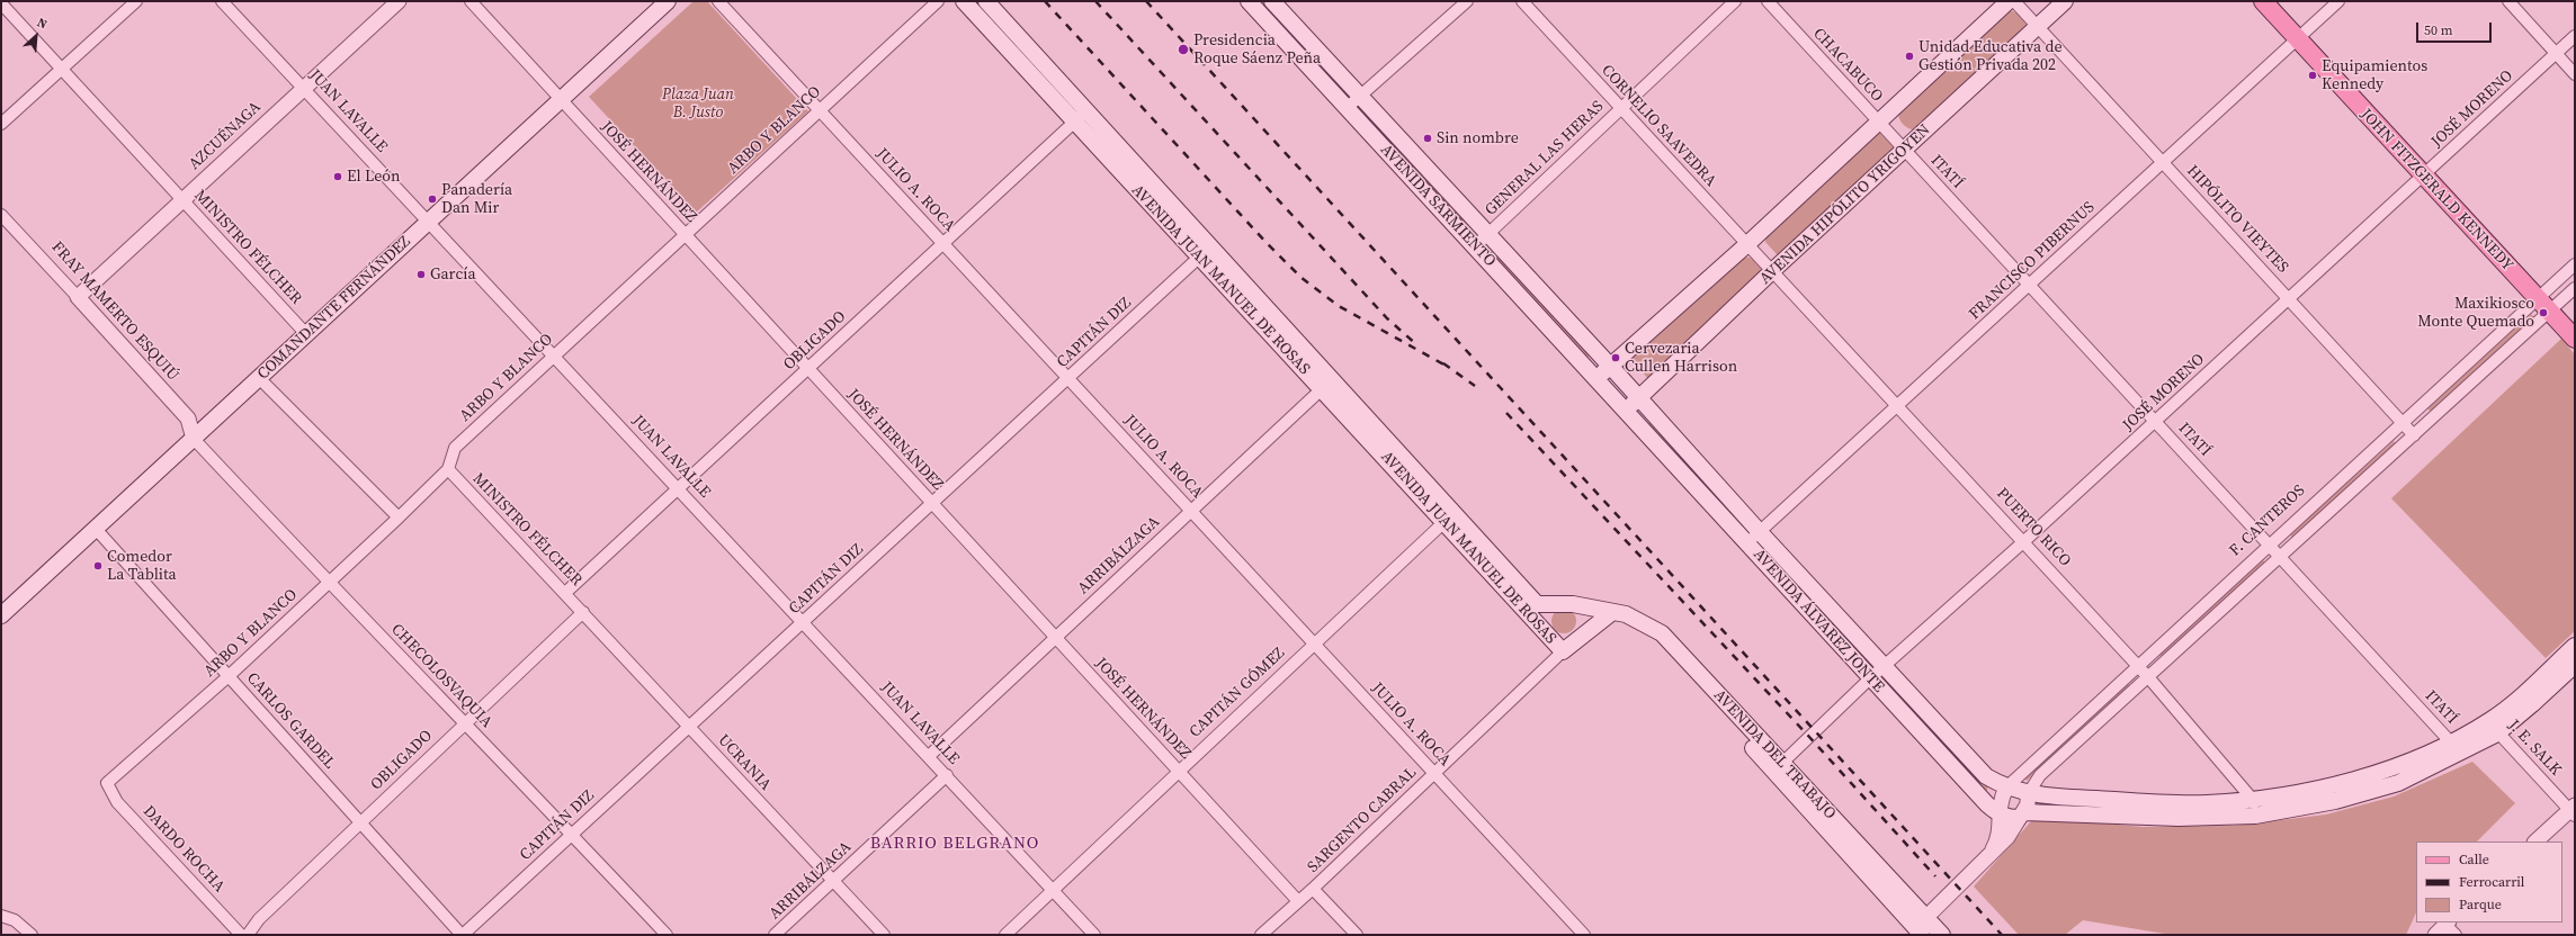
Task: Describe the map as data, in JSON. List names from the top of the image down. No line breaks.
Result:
{"streets":{"main road":["JOHN FITZGERALD KENNEDY","AVENIDA HIPÓLITO YRIGOYEN","AVENIDA SARMIENTO","AVENIDA JUAN MANUEL DE ROSAS","COMANDANTE FERNÁNDEZ","AVENIDA ÁLVAREZ JONTE","AVENIDA DEL TRABAJO"],"street":["CHACABUCO","JOSÉ MORENO","JUAN LAVALLE","CORNELIO SAAVEDRA","ARBO Y BLANCO","AZCUÉNAGA","GENERAL LAS HERAS","JOSÉ HERNÁNDEZ","ITATÍ","JULIO A. ROCA","HIPÓLITO VIEYTES","MINISTRO FÉLCHER","FRANCISCO PIBERNUS","FRAY MAMERTO ESQUIÚ","CAPITÁN DIZ","OBLIGADO","F. CANTEROS","PUERTO RICO","ARRIBÁLZAGA","CHECOLOSVAQUIA","CAPITÁN GÓMEZ","CARLOS GARDEL","J. E. SALK","UCRANIA","SARGENTO CABRAL","DARDO ROCHA"]},"crossings":[["CHACABUCO","ITATÍ"],["CHACABUCO","AVENIDA HIPÓLITO YRIGOYEN"],["JOSÉ MORENO","ITATÍ"],["JOSÉ MORENO","JOHN FITZGERALD KENNEDY"],["JOSÉ MORENO","HIPÓLITO VIEYTES"],["JOSÉ MORENO","PUERTO RICO"],["JOSÉ MORENO","AVENIDA ÁLVAREZ JONTE"],["JOSÉ MORENO","AVENIDA DEL TRABAJO"],["JUAN LAVALLE","ARBO Y BLANCO"],["JUAN LAVALLE","AZCUÉNAGA"],["JUAN LAVALLE","COMANDANTE FERNÁNDEZ"],["JUAN LAVALLE","CAPITÁN DIZ"],["JUAN LAVALLE","OBLIGADO"],["JUAN LAVALLE","ARRIBÁLZAGA"],["JUAN LAVALLE","CAPITÁN GÓMEZ"],["CORNELIO SAAVEDRA","GENERAL LAS HERAS"],["CORNELIO SAAVEDRA","AVENIDA HIPÓLITO YRIGOYEN"],["CORNELIO SAAVEDRA","PUERTO RICO"],["ARBO Y BLANCO","JOSÉ HERNÁNDEZ"],["ARBO Y BLANCO","JULIO A. ROCA"],["ARBO Y BLANCO","MINISTRO FÉLCHER"],["ARBO Y BLANCO","CHECOLOSVAQUIA"],["ARBO Y BLANCO","CARLOS GARDEL"],["ARBO Y BLANCO","DARDO ROCHA"],["AZCUÉNAGA","MINISTRO FÉLCHER"],["AZCUÉNAGA","FRAY MAMERTO ESQUIÚ"],["GENERAL LAS HERAS","AVENIDA SARMIENTO"],["JOSÉ HERNÁNDEZ","COMANDANTE FERNÁNDEZ"],["JOSÉ HERNÁNDEZ","CAPITÁN DIZ"],["JOSÉ HERNÁNDEZ","OBLIGADO"],["JOSÉ HERNÁNDEZ","ARRIBÁLZAGA"],["JOSÉ HERNÁNDEZ","CAPITÁN GÓMEZ"],["JOSÉ HERNÁNDEZ","SARGENTO CABRAL"],["ITATÍ","AVENIDA HIPÓLITO YRIGOYEN"],["ITATÍ","FRANCISCO PIBERNUS"],["ITATÍ","F. CANTEROS"],["JULIO A. ROCA","CAPITÁN DIZ"],["JULIO A. ROCA","OBLIGADO"],["JULIO A. ROCA","ARRIBÁLZAGA"],["JULIO A. ROCA","CAPITÁN GÓMEZ"],["JULIO A. ROCA","SARGENTO CABRAL"],["JOHN FITZGERALD KENNEDY","FRANCISCO PIBERNUS"],["JOHN FITZGERALD KENNEDY","F. CANTEROS"],["AVENIDA HIPÓLITO YRIGOYEN","AVENIDA SARMIENTO"],["AVENIDA HIPÓLITO YRIGOYEN","HIPÓLITO VIEYTES"],["AVENIDA HIPÓLITO YRIGOYEN","PUERTO RICO"],["AVENIDA HIPÓLITO YRIGOYEN","AVENIDA ÁLVAREZ JONTE"],["AVENIDA SARMIENTO","AVENIDA ÁLVAREZ JONTE"],["HIPÓLITO VIEYTES","FRANCISCO PIBERNUS"],["HIPÓLITO VIEYTES","F. CANTEROS"],["MINISTRO FÉLCHER","COMANDANTE FERNÁNDEZ"],["MINISTRO FÉLCHER","OBLIGADO"],["MINISTRO FÉLCHER","UCRANIA"],["FRANCISCO PIBERNUS","PUERTO RICO"],["FRANCISCO PIBERNUS","AVENIDA ÁLVAREZ JONTE"],["AVENIDA JUAN MANUEL DE ROSAS","CAPITÁN DIZ"],["AVENIDA JUAN MANUEL DE ROSAS","OBLIGADO"],["AVENIDA JUAN MANUEL DE ROSAS","ARRIBÁLZAGA"],["AVENIDA JUAN MANUEL DE ROSAS","CAPITÁN GÓMEZ"],["AVENIDA JUAN MANUEL DE ROSAS","AVENIDA DEL TRABAJO"],["AVENIDA JUAN MANUEL DE ROSAS","SARGENTO CABRAL"],["COMANDANTE FERNÁNDEZ","FRAY MAMERTO ESQUIÚ"],["COMANDANTE FERNÁNDEZ","CHECOLOSVAQUIA"],["COMANDANTE FERNÁNDEZ","CARLOS GARDEL"],["FRAY MAMERTO ESQUIÚ","CHECOLOSVAQUIA"],["CAPITÁN DIZ","CHECOLOSVAQUIA"],["CAPITÁN DIZ","CARLOS GARDEL"],["CAPITÁN DIZ","UCRANIA"],["OBLIGADO","CHECOLOSVAQUIA"],["OBLIGADO","CARLOS GARDEL"],["OBLIGADO","UCRANIA"],["F. CANTEROS","PUERTO RICO"],["F. CANTEROS","AVENIDA ÁLVAREZ JONTE"],["PUERTO RICO","AVENIDA ÁLVAREZ JONTE"],["ARRIBÁLZAGA","UCRANIA"]],"districts":["BARRIO BELGRANO"],"parks":["Plaza Juan B. Justo"],"places":["Presidencia Roque Sáenz Peña","Unidad Educativa de Gestión Privada 202","Equipamientos Kennedy","Sin nombre","El León","Panadería Dan Mir","García","Maxikiosco Monte Quemado","Cervezaria Cullen Harrison","Comedor La Tablita"],"legend":["Calle","Ferrocarril","Parque"],"scale_bar":"50 m","north":"top right"}
